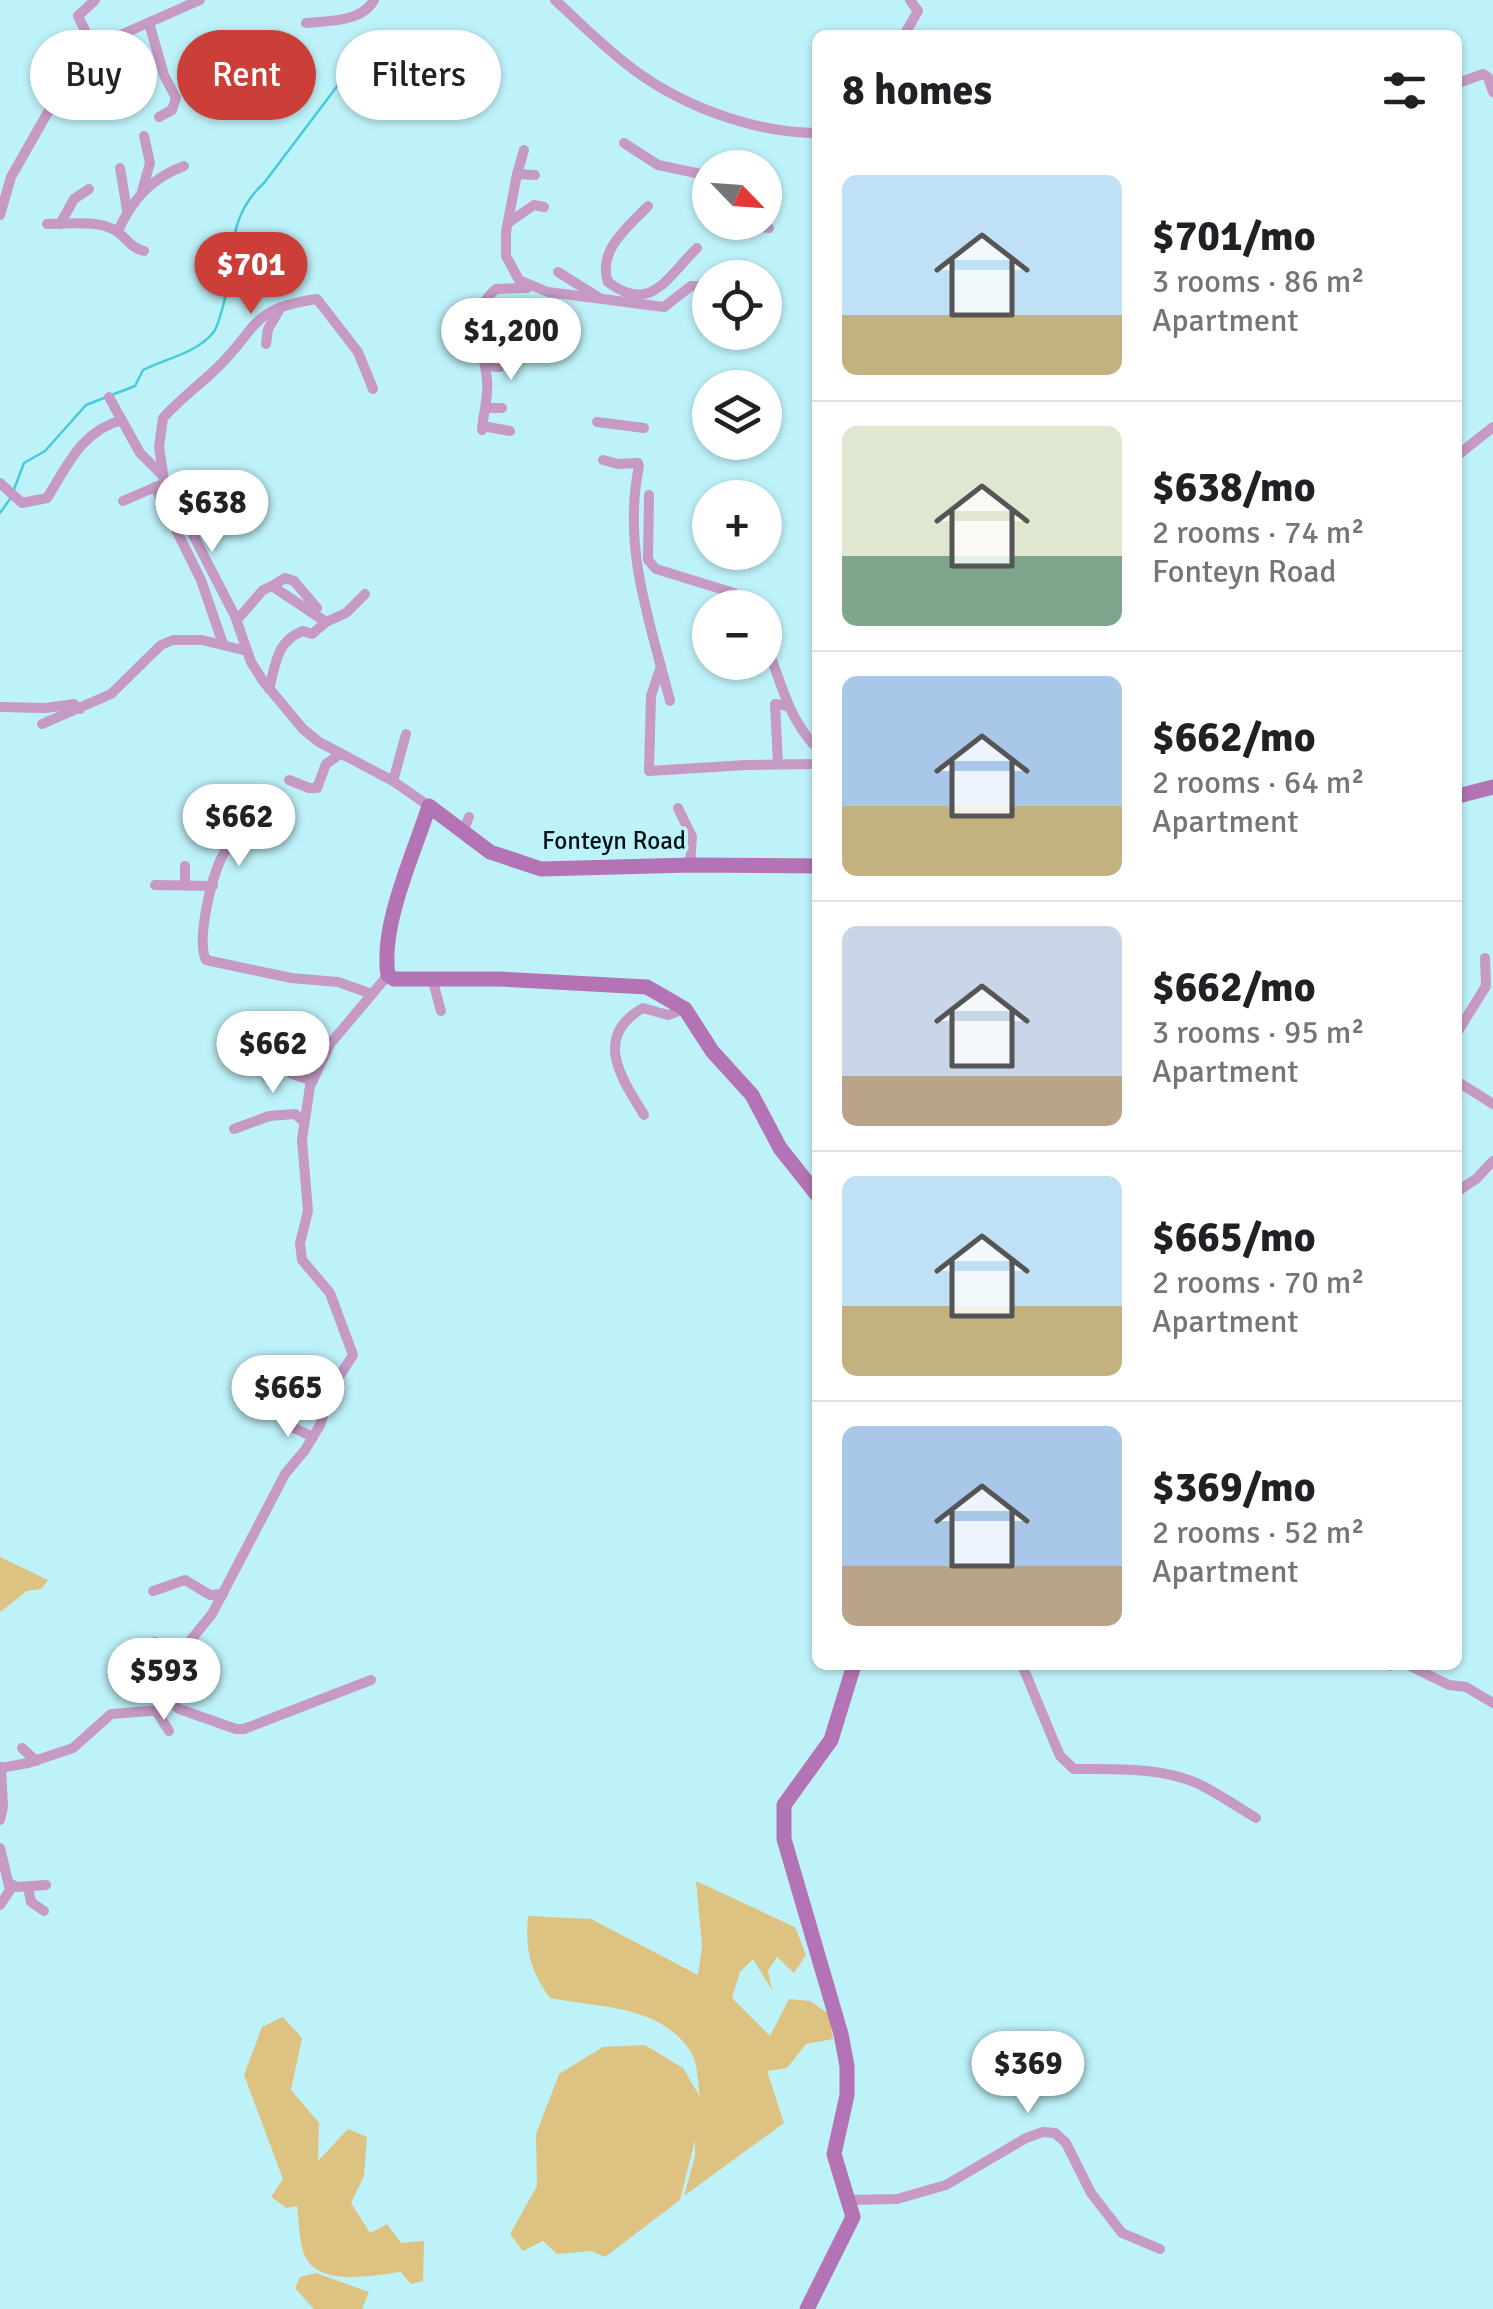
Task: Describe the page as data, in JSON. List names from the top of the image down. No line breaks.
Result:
{"streets":{"street":["Fonteyn Road"]},"north":"bottom right","page":{"chip":["Buy","Rent","Filters"],"heading":"8 homes","map_buttons":["+","−"],"list":[{"name":"$701/mo","note":"3 rooms · 86 m² · Apartment"},{"name":"$638/mo","note":"2 rooms · 74 m² · Fonteyn Road"},{"name":"$662/mo","note":"2 rooms · 64 m² · Apartment"},{"name":"$662/mo","note":"3 rooms · 95 m² · Apartment"},{"name":"$665/mo","note":"2 rooms · 70 m² · Apartment"},{"name":"$369/mo","note":"2 rooms · 52 m² · Apartment"}],"price":["$701","$1,200","$638","$662","$662","$665","$593","$369"]}}
